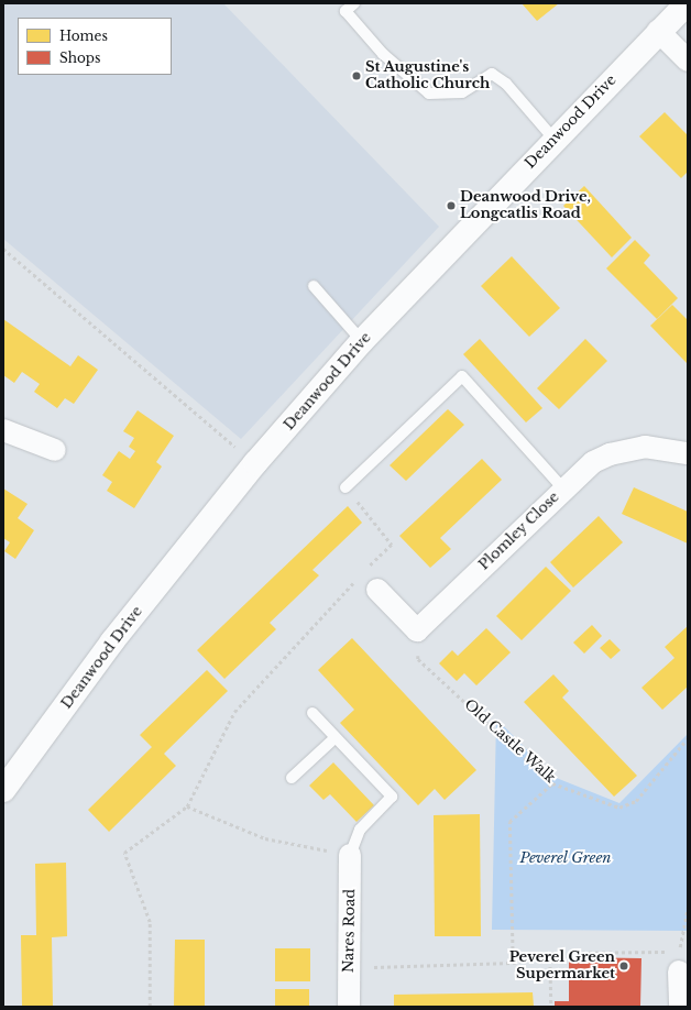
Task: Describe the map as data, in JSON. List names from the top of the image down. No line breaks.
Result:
{"streets":{"street":["Deanwood Drive","Plomley Close","Nares Road"],"path":["Old Castle Walk"]},"crossings":[["Plomley Close","Old Castle Walk"]],"parks":["Peverel Green"],"places":["St Augustine's Catholic Church","Deanwood Drive, Longcatlis Road","Peverel Green Supermarket"],"legend":["Homes","Shops"]}
